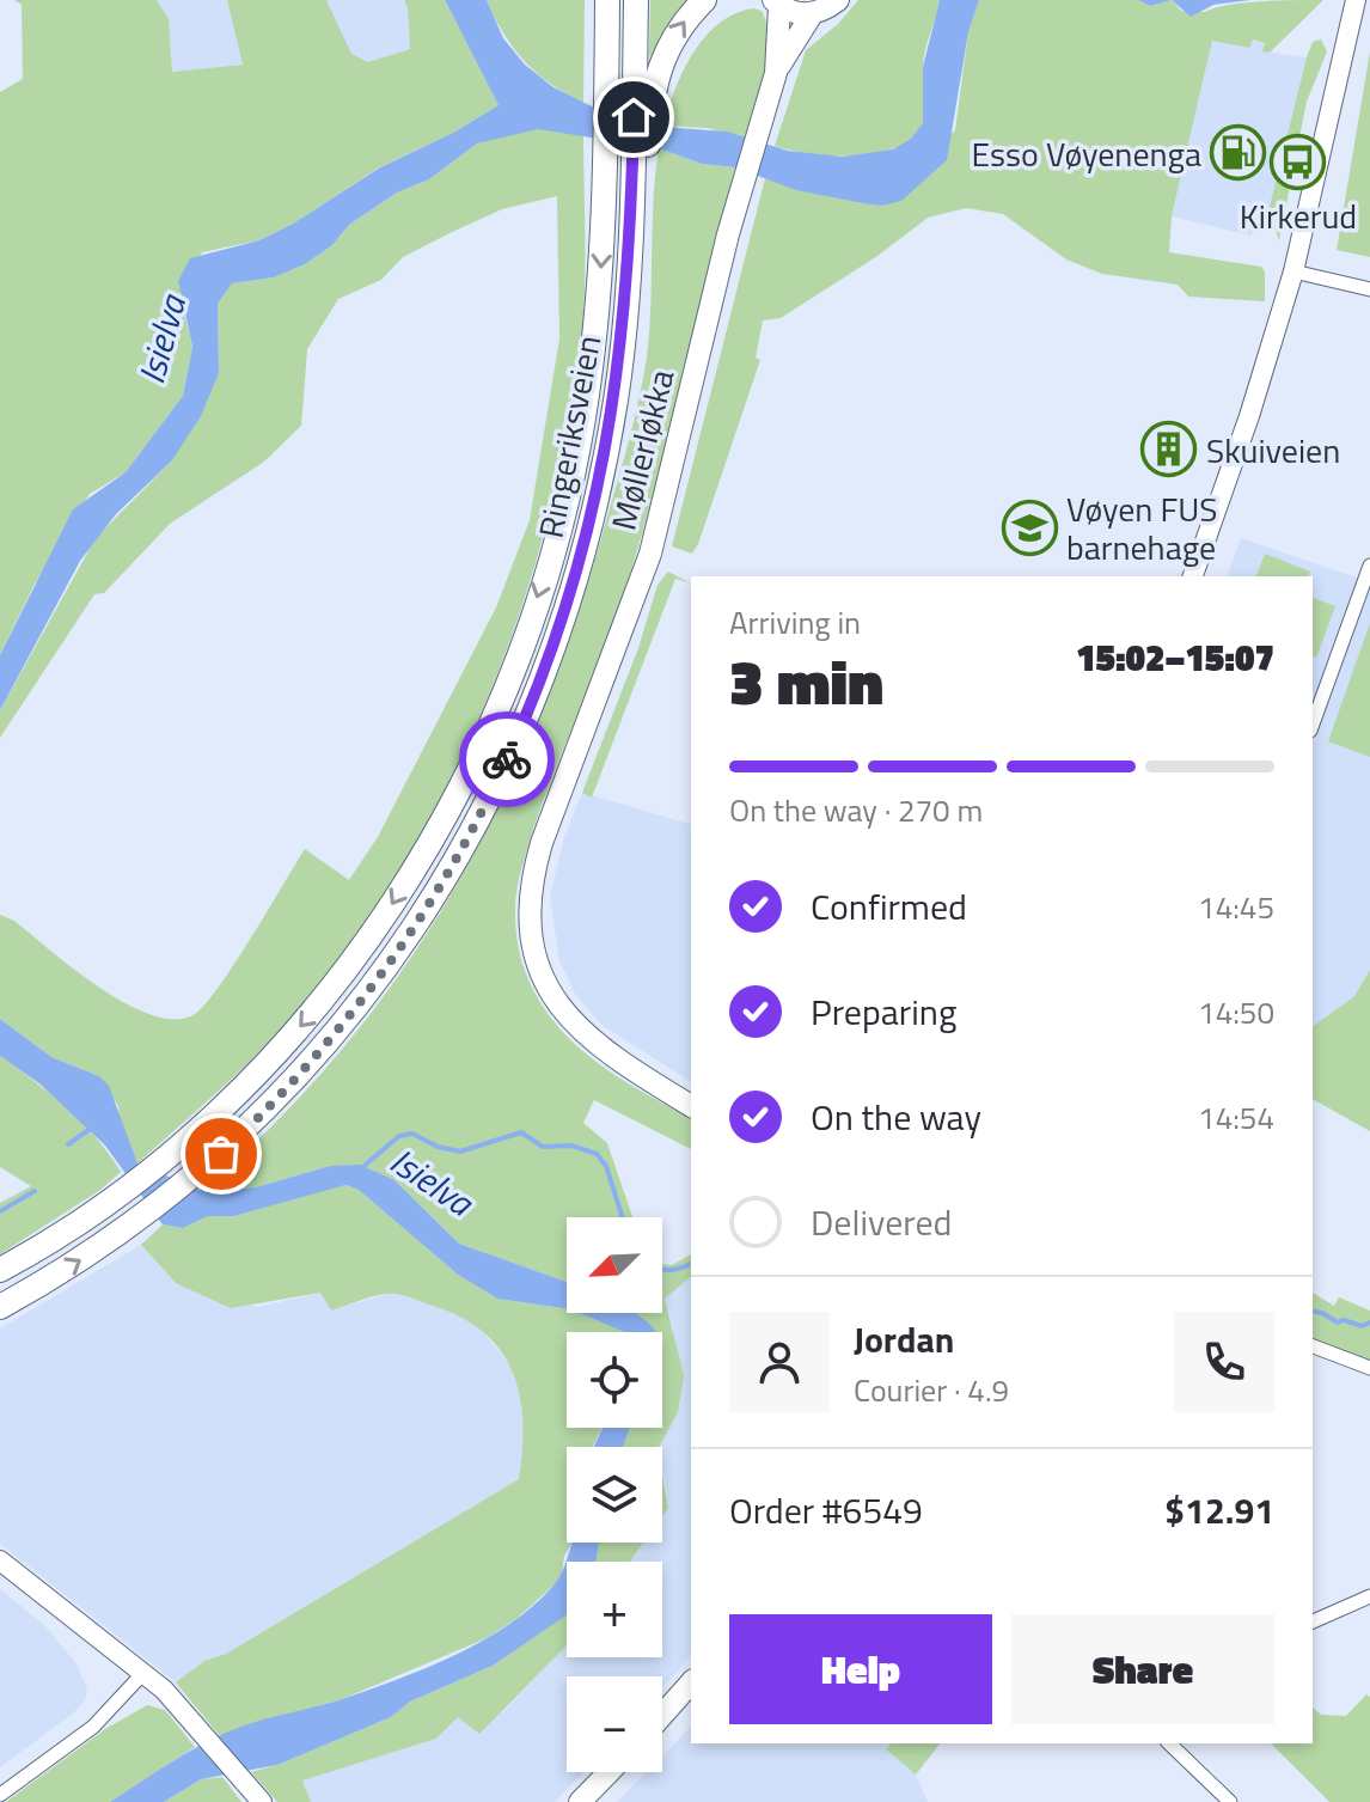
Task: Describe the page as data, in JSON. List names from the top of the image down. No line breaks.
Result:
{"streets":{"highway":["Ringeriksveien"],"main road":["Møllerløkka"]},"water":["Isielva"],"places":{"fuel station":["Esso Vøyenenga"],"bus stop":["Kirkerud"],"building":["Skuiveien"],"school or university":["Vøyen FUS barnehage"]},"north":"bottom left","page":{"heading":["3 min","Arriving in","15:02–15:07"],"panel":["Jordan","Courier · 4.9","Order #6549","$12.91"],"bar":"On the way · 270 m","list":[["Confirmed","14:45"],["Preparing","14:50"],["On the way","14:54"],"Delivered"],"map_buttons":["+","−"],"buttons":["Help","Share"]}}
